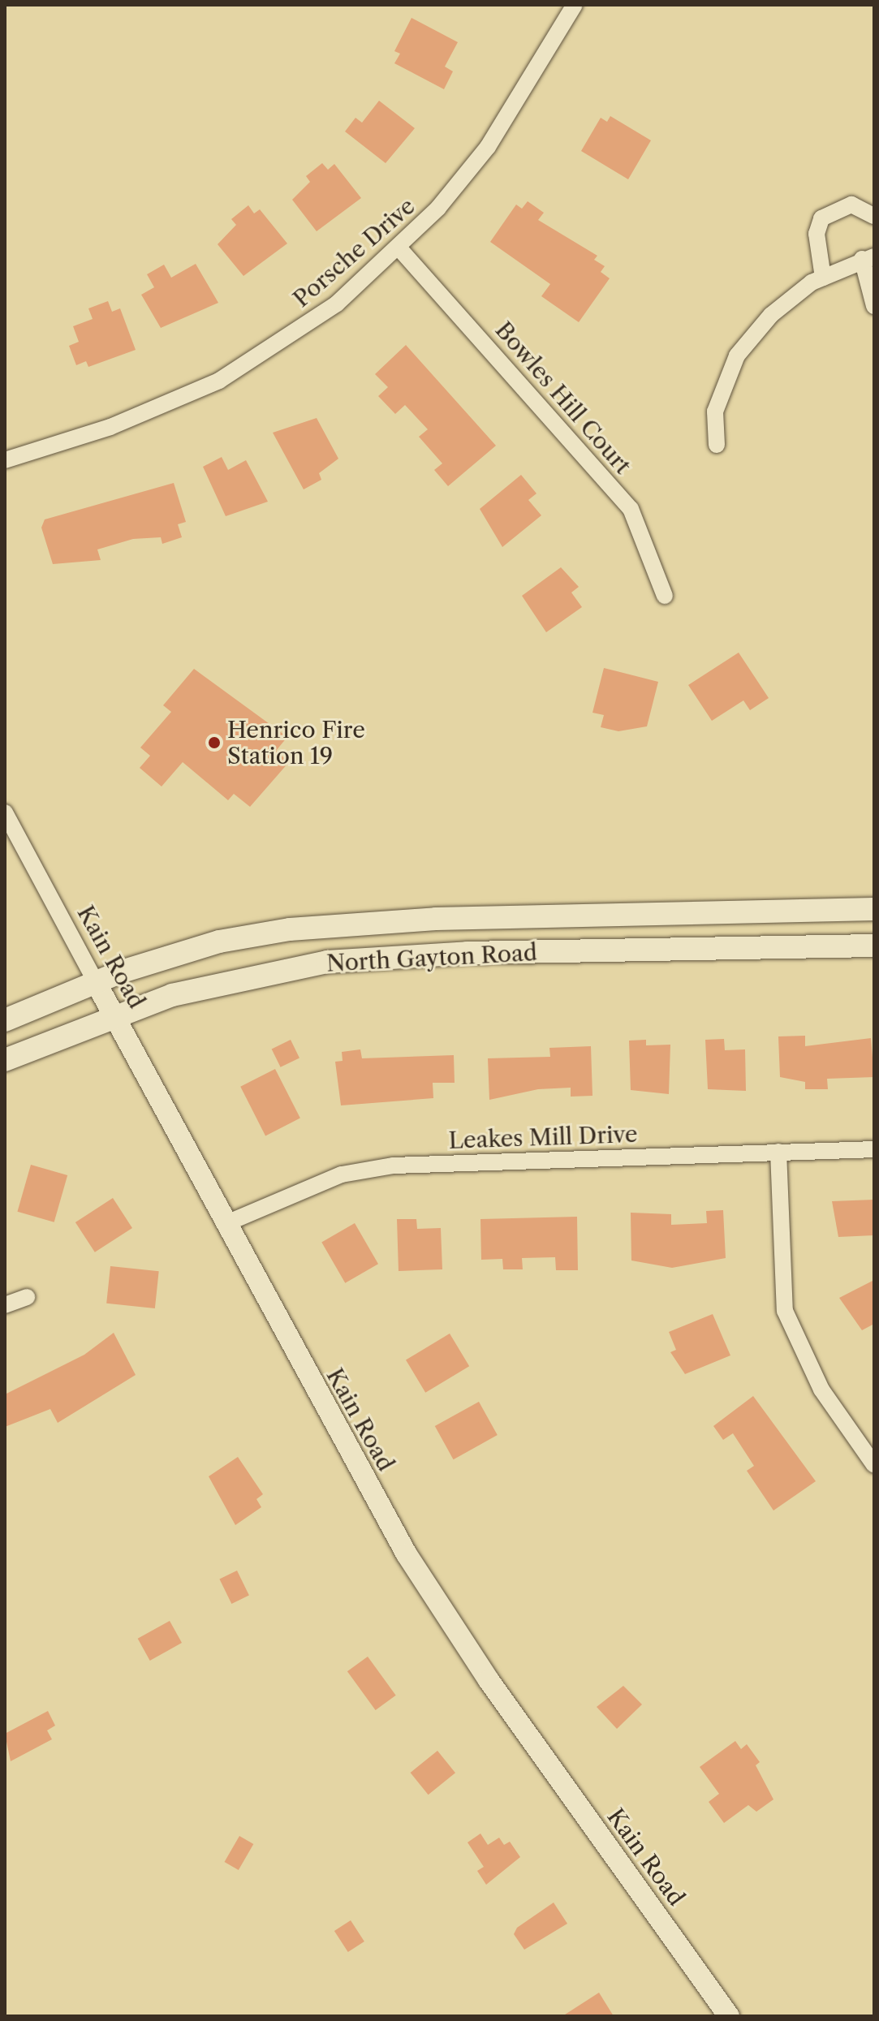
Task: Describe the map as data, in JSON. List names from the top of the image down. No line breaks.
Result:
{"streets":{"main road":["North Gayton Road"],"street":["Porsche Drive","Bowles Hill Court","Kain Road","Leakes Mill Drive"]},"crossings":[["Porsche Drive","Bowles Hill Court"],["Kain Road","North Gayton Road"],["Kain Road","Leakes Mill Drive"]],"places":["Henrico Fire Station 19"]}
